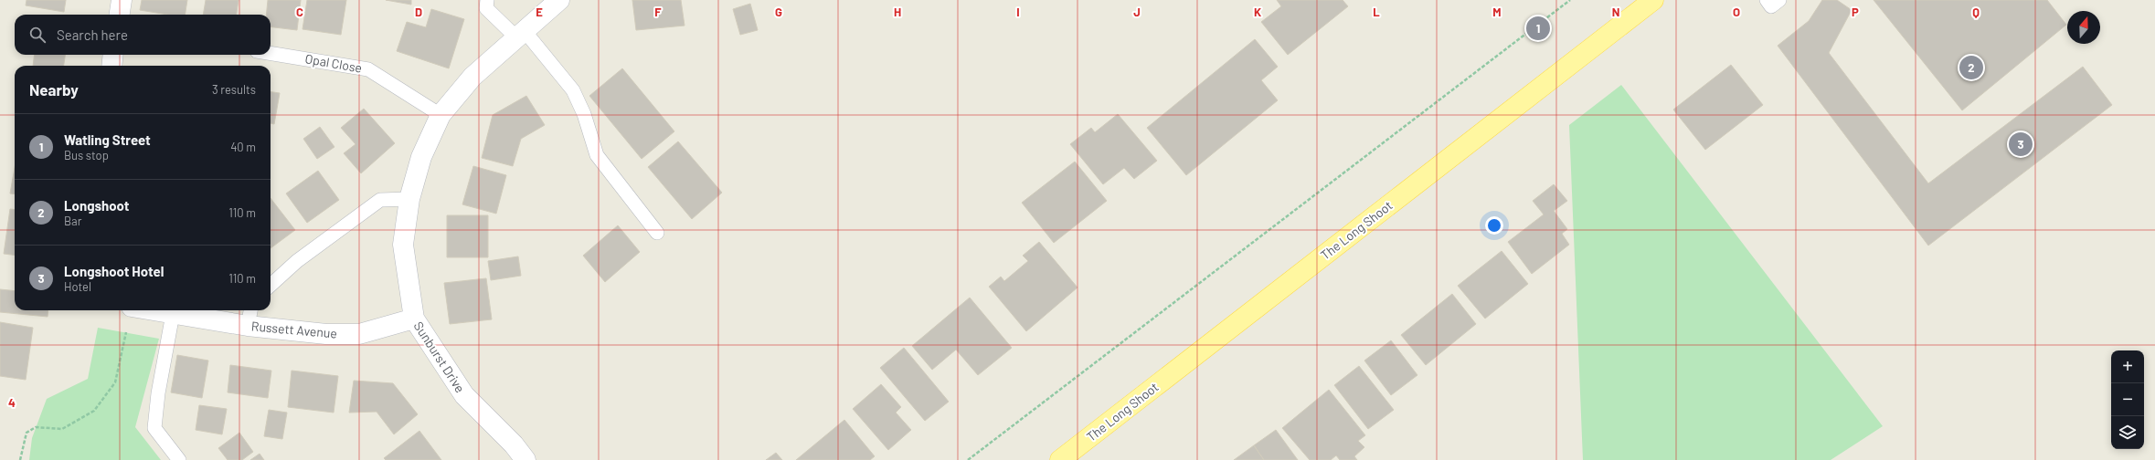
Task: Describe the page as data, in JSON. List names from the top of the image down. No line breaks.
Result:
{"streets":{"main road":["The Long Shoot"],"street":["Russett Avenue","Sunburst Drive"],"lane":["Opal Close"]},"crossings":[["Opal Close","Sunburst Drive"],["Russett Avenue","Sunburst Drive"]],"north":"top","page":{"pins":["1","2","3"],"search":"Search here","heading":["Nearby","3 results"],"list":[{"mark":"1","name":"Watling Street","note":"Bus stop","value":"40 m"},{"mark":"2","name":"Longshoot","note":"Bar","value":"110 m"},{"mark":"3","name":"Longshoot Hotel","note":"Hotel","value":"110 m"}],"map_buttons":["+","−"]},"grid":{"columns":["C","D","E","F","G","H","I","J","K","L","M","N","O","P","Q"],"rows":["4"]}}
